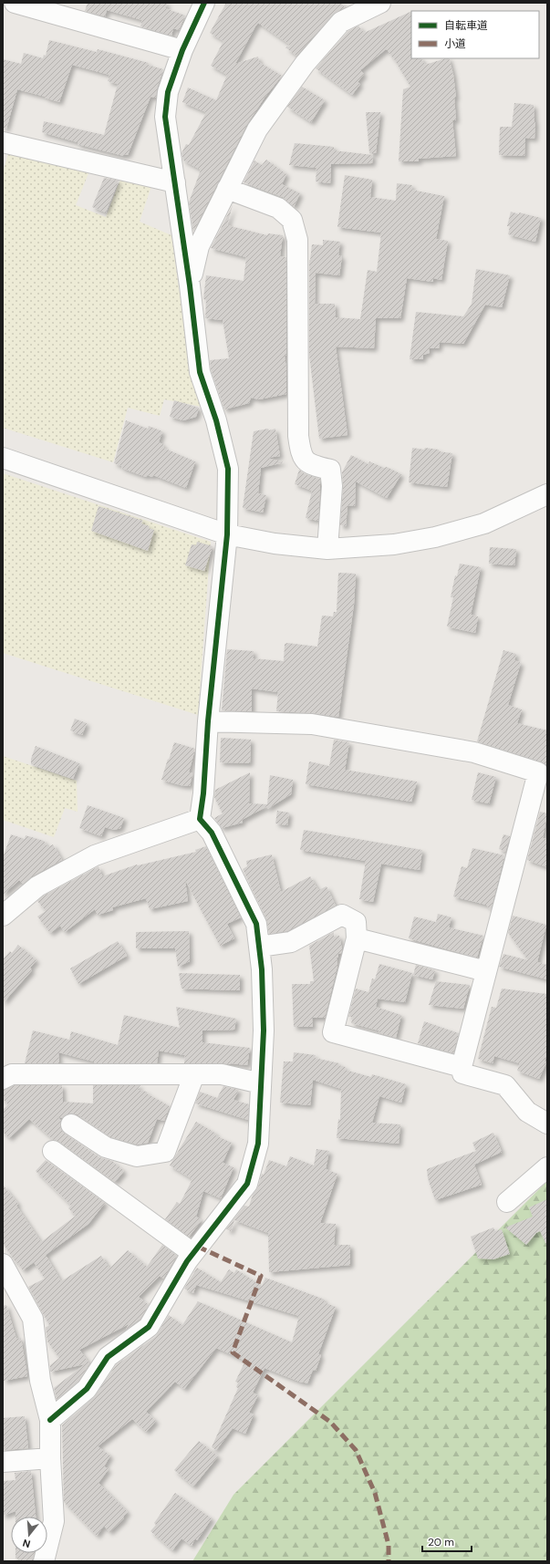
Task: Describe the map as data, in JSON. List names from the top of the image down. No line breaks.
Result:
{"legend":["自転車道","小道"],"scale_bar":"20 m","north":"bottom"}
